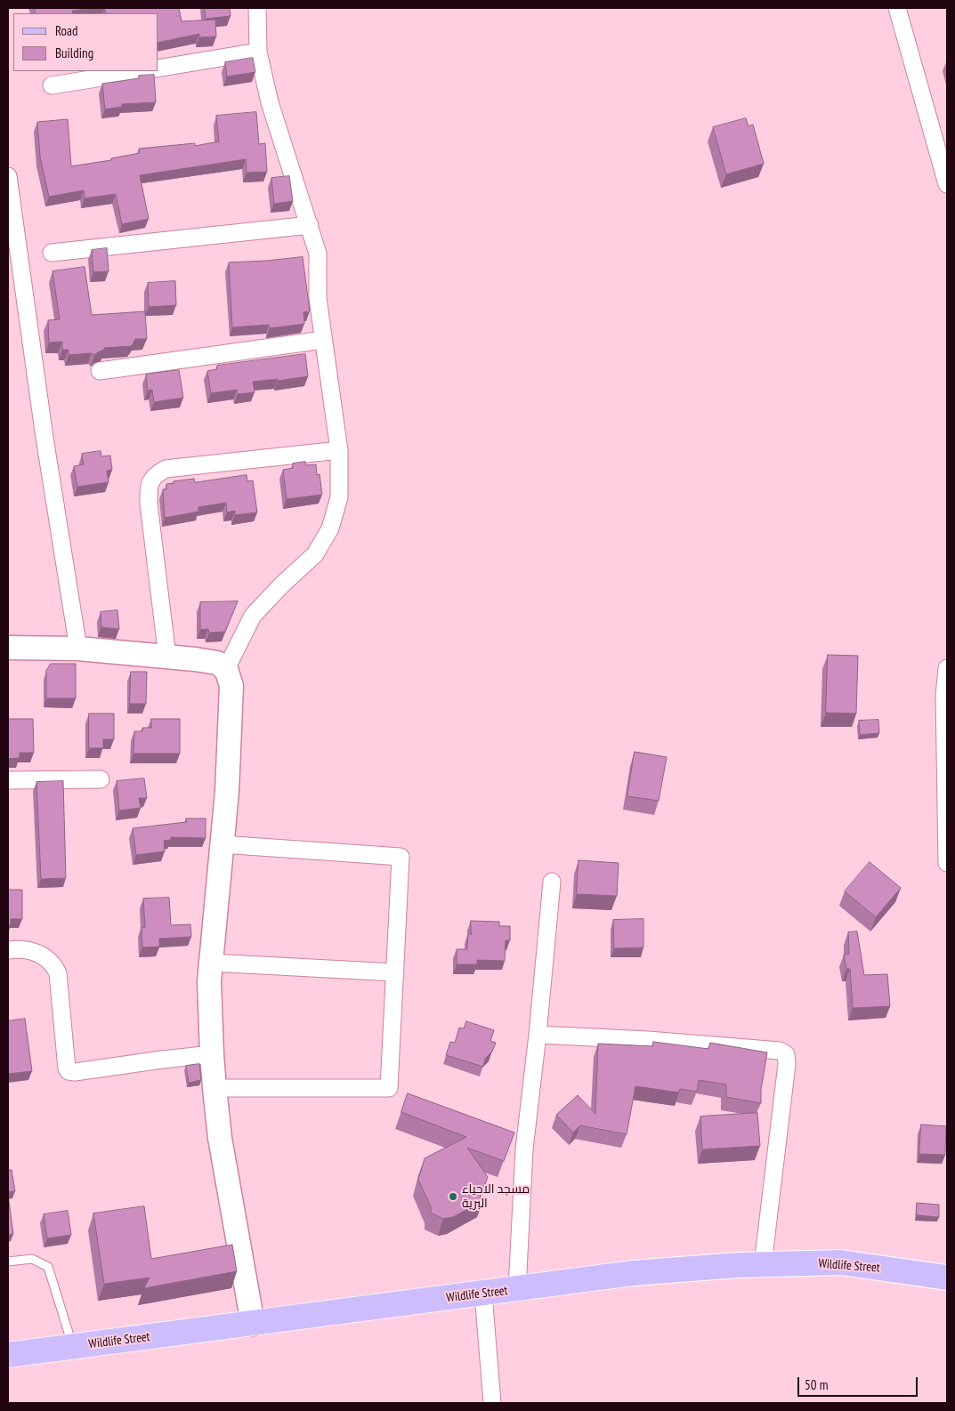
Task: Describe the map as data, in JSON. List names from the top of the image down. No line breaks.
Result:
{"streets":{"main road":["Wildlife Street"]},"places":["مسجد الاحياء البرية"],"legend":["Road","Building"],"scale_bar":"50 m"}
